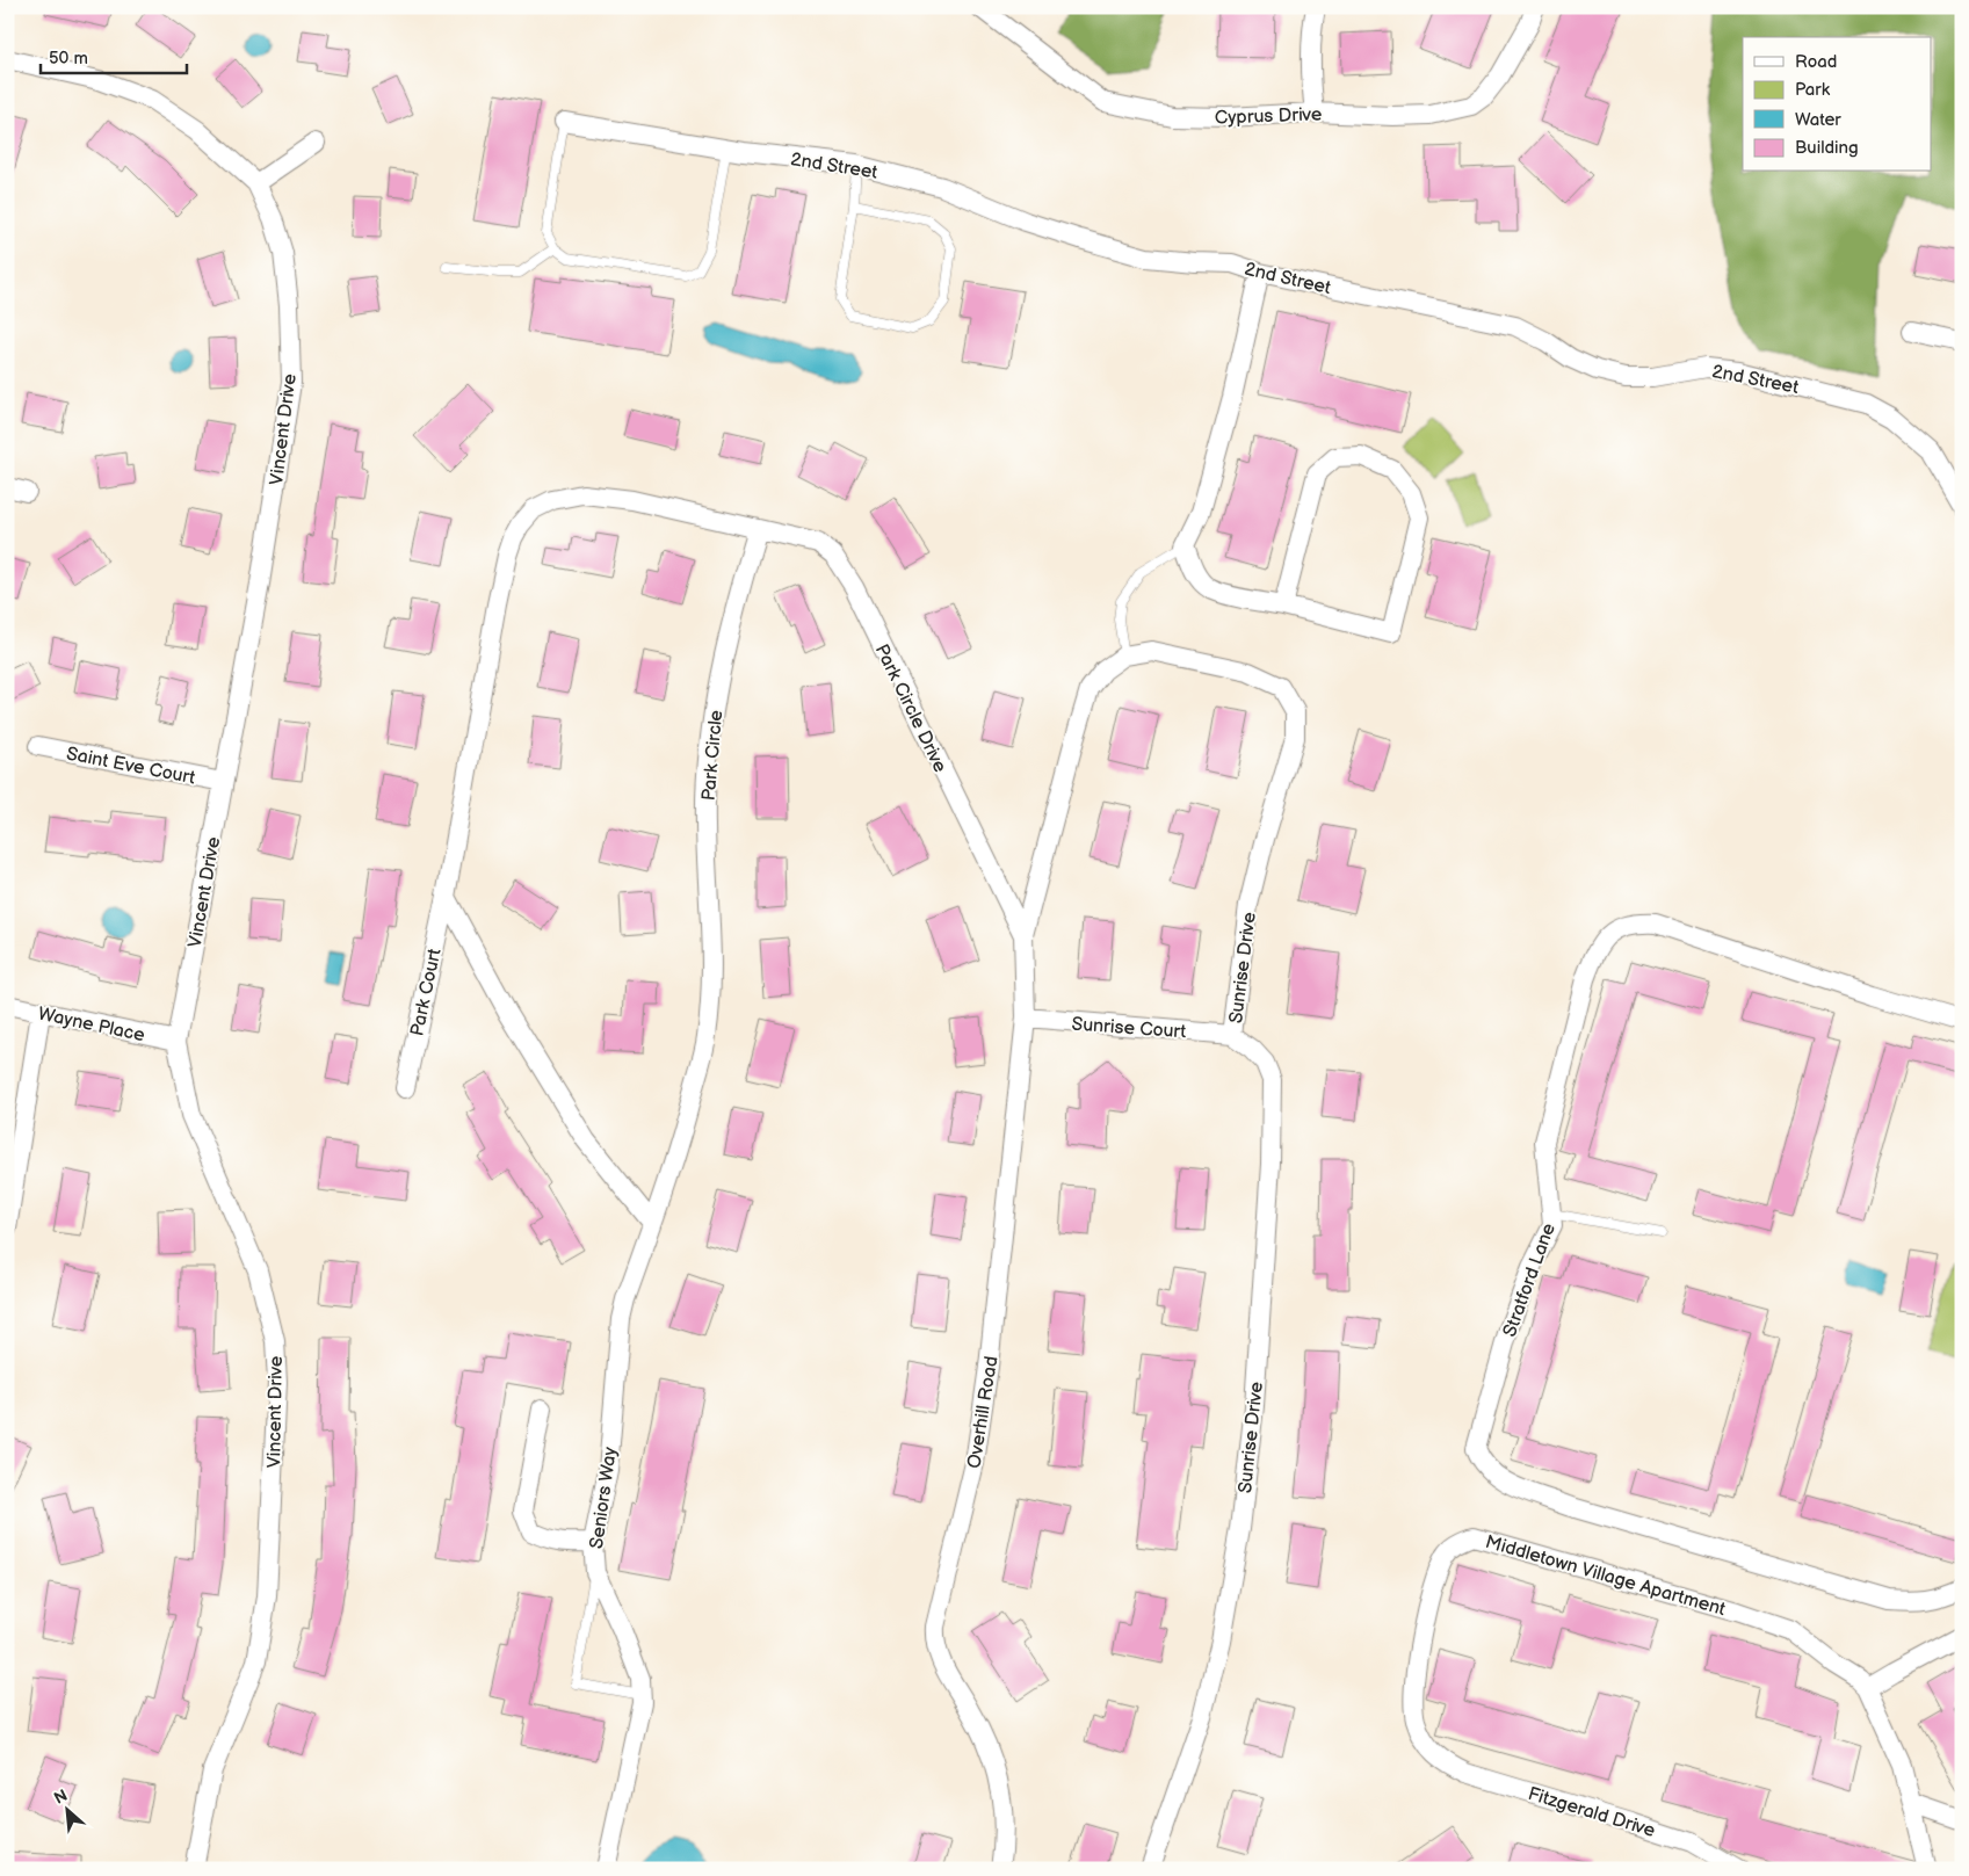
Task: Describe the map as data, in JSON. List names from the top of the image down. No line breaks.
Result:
{"streets":{"street":["Cyprus Drive","2nd Street","Vincent Drive","Park Circle Drive","Park Circle","Saint Eve Court","Sunrise Drive","Park Court","Wayne Place","Sunrise Court","Stratford Lane","Overhill Road","Seniors Way","Middletown Village Apartment","Fitzgerald Drive"]},"crossings":[["Vincent Drive","Saint Eve Court"],["Vincent Drive","Wayne Place"],["Park Circle Drive","Park Circle"],["Park Circle Drive","Sunrise Drive"],["Park Circle Drive","Overhill Road"],["Park Circle","Seniors Way"],["Sunrise Drive","Sunrise Court"],["Sunrise Drive","Overhill Road"],["Sunrise Court","Overhill Road"],["Middletown Village Apartment","Fitzgerald Drive"]],"legend":["Road","Park","Water","Building"],"scale_bar":"50 m","north":"top left"}
